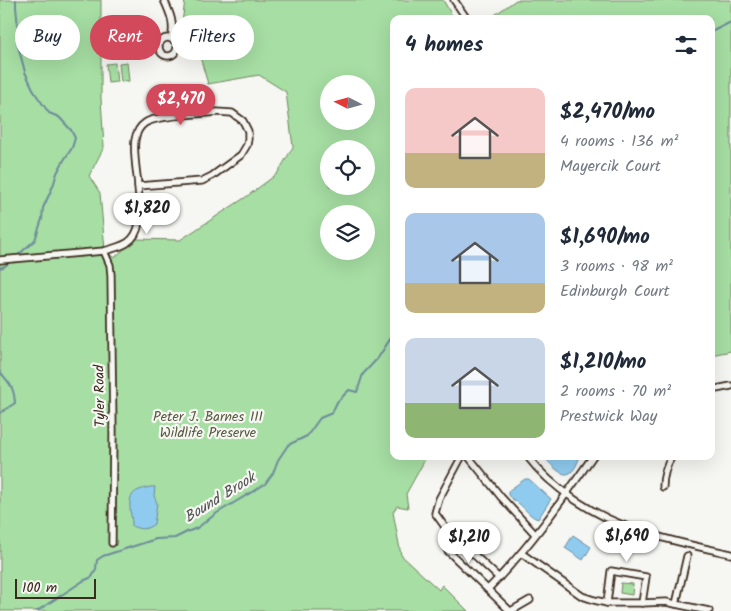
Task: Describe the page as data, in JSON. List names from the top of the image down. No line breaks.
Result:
{"streets":{"street":["Tyler Road"]},"water":["Bound Brook"],"parks":["Peter J. Barnes III Wildlife Preserve"],"scale_bar":"100 m","north":"left","page":{"chip":["Buy","Rent","Filters"],"heading":"4 homes","list":[{"name":"$2,470/mo","note":"4 rooms · 136 m² · Mayercik Court"},{"name":"$1,690/mo","note":"3 rooms · 98 m² · Edinburgh Court"},{"name":"$1,210/mo","note":"2 rooms · 70 m² · Prestwick Way"}],"price":["$2,470","$1,820","$1,690","$1,210"],"scale":"100 m"}}
